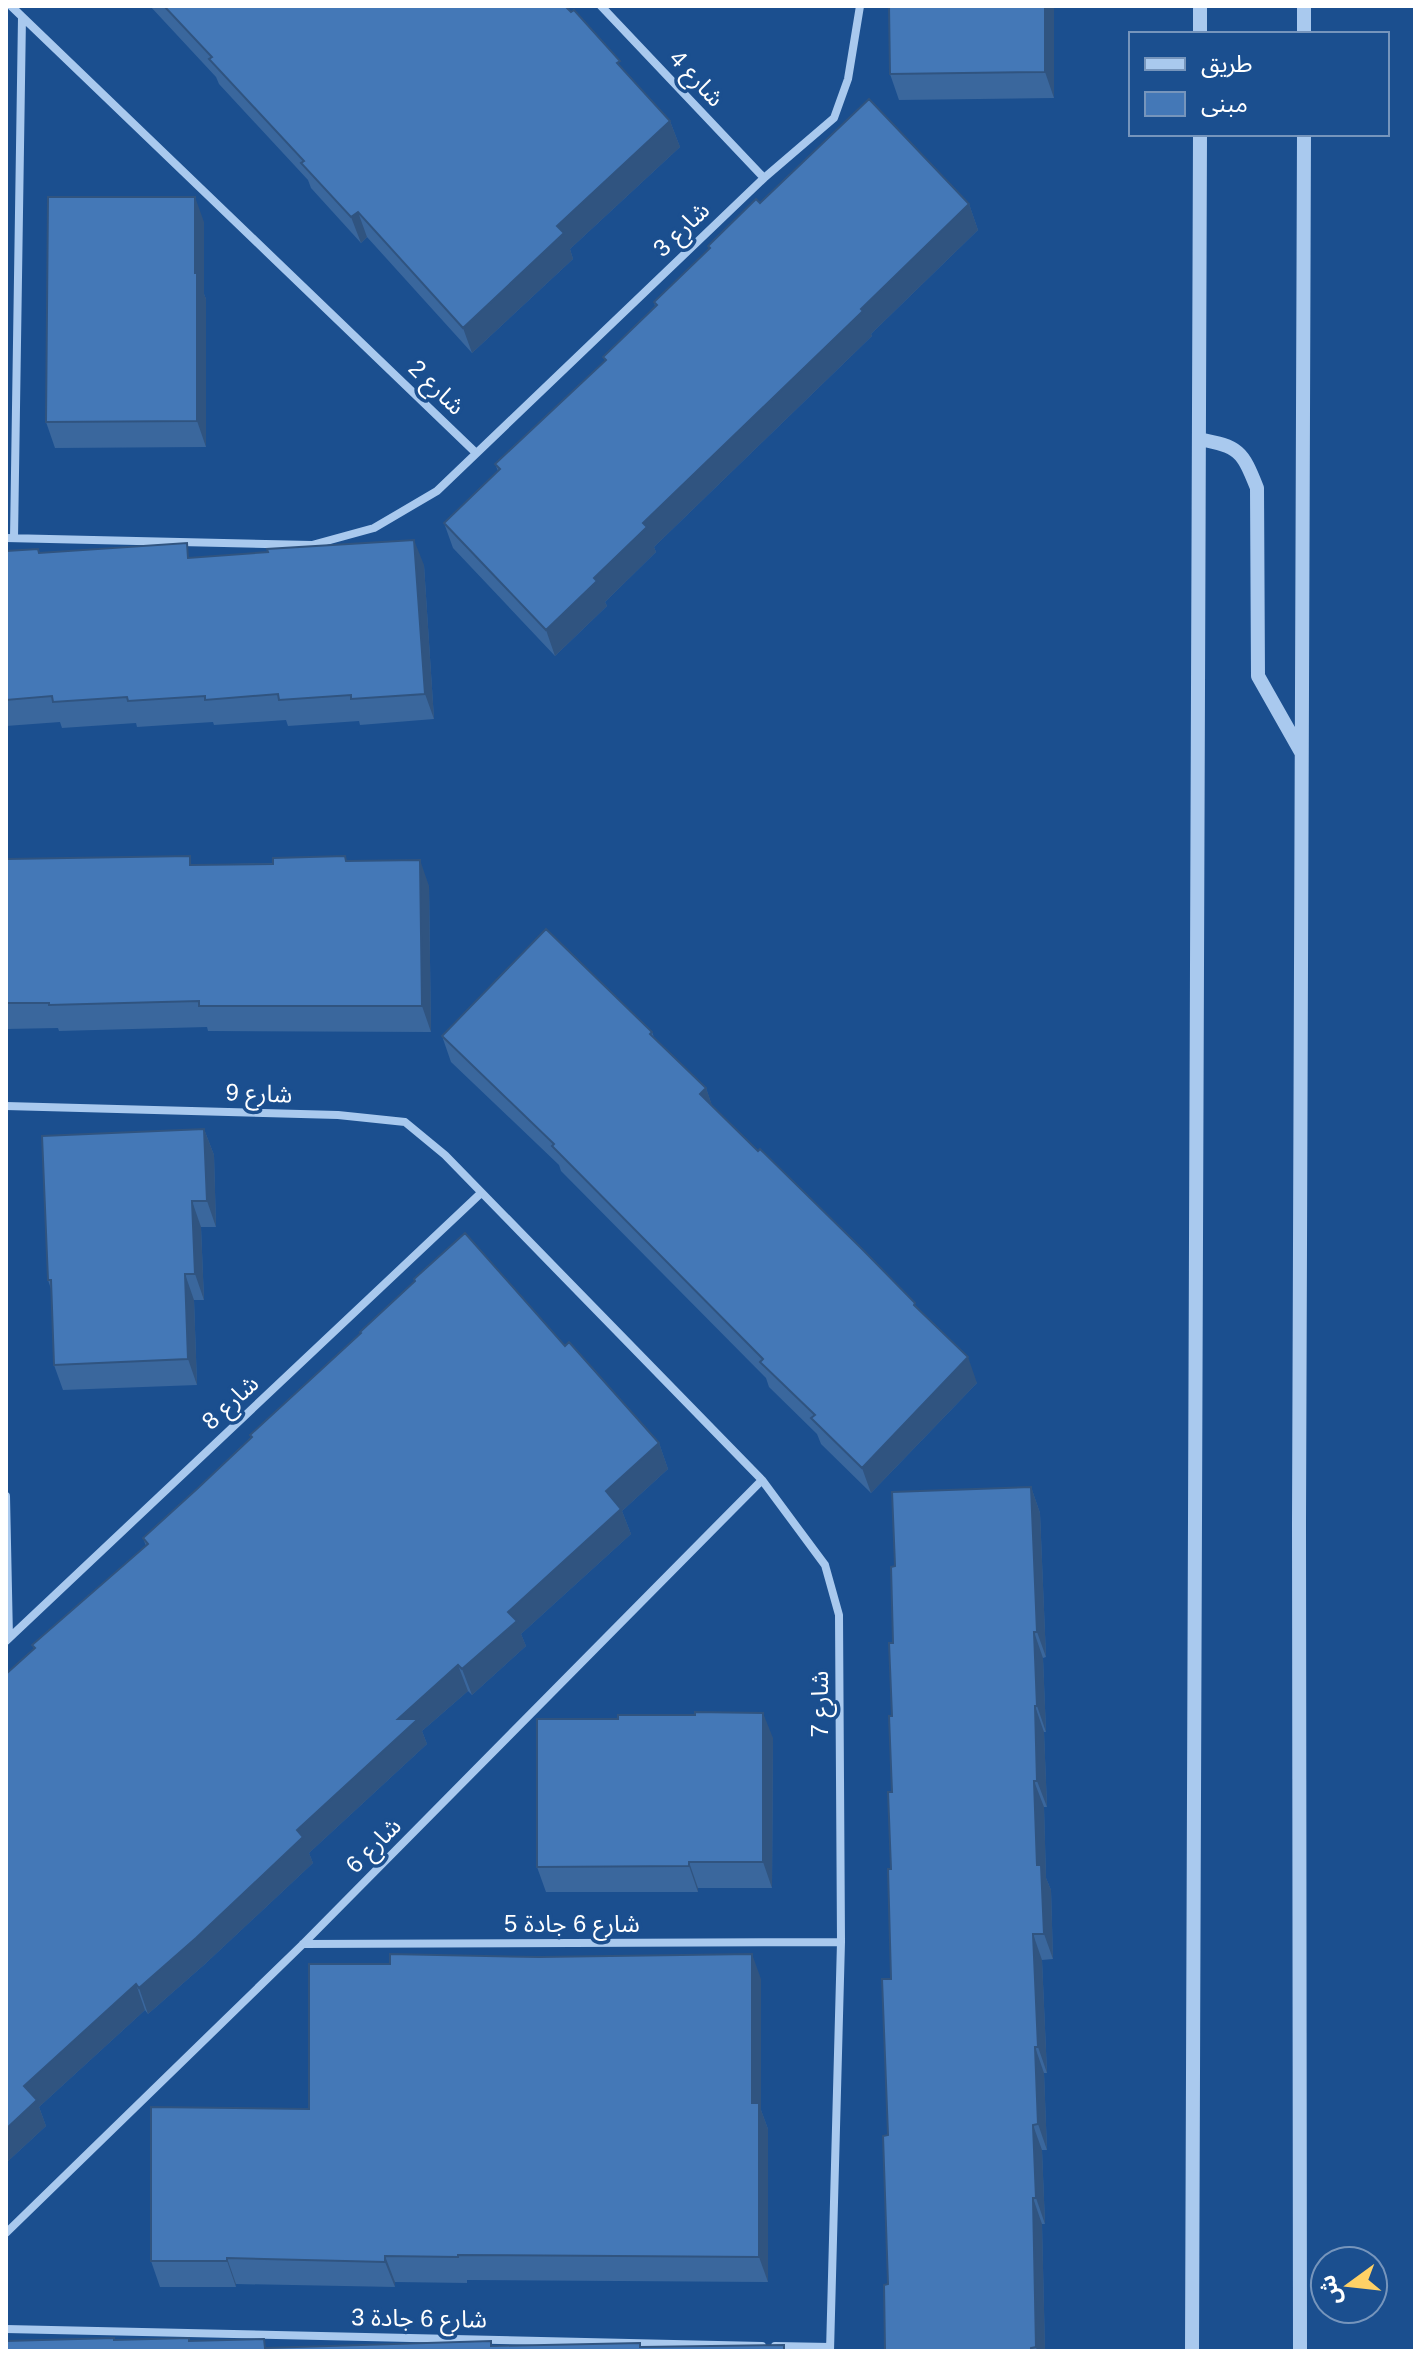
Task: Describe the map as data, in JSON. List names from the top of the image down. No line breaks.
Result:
{"streets":{"street":["شارع 4","شارع 3","شارع 2","شارع 9","شارع 8","شارع 7","شارع 6","شارع 6 جادة 5","شارع 6 جادة 3"]},"crossings":[["شارع 4","شارع 3"],["شارع 3","شارع 2"],["شارع 9","شارع 8"],["شارع 9","شارع 7"],["شارع 8","شارع 7"],["شارع 7","شارع 6"],["شارع 7","شارع 6 جادة 5"],["شارع 7","شارع 6 جادة 3"],["شارع 6","شارع 6 جادة 5"]],"legend":["طريق","مبنى"],"north":"left"}
